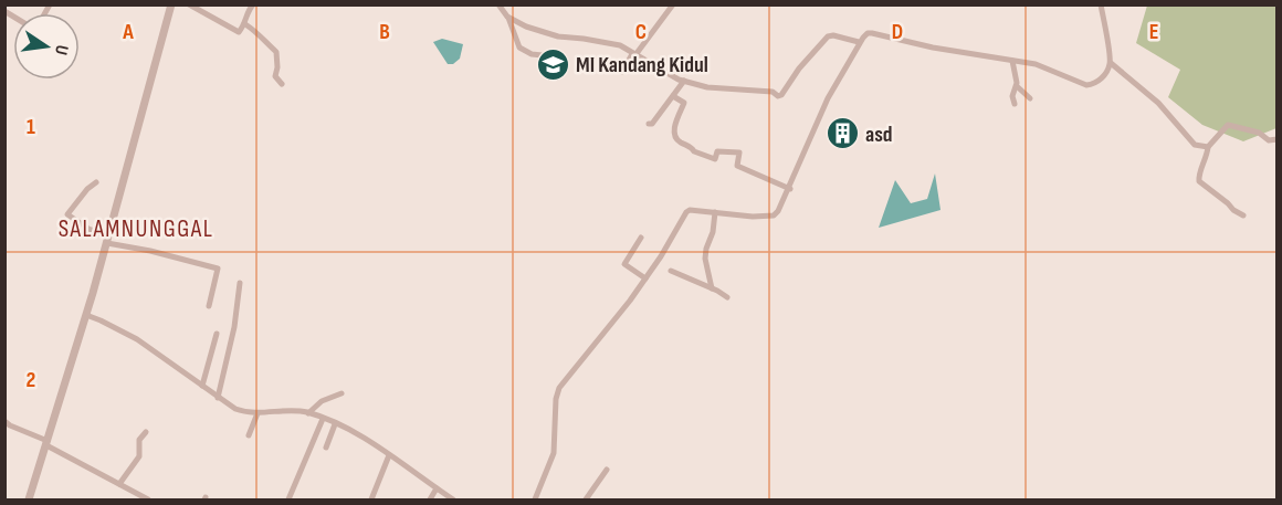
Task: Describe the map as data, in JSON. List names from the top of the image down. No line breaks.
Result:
{"districts":["SALAMNUNGGAL"],"places":{"school or university":["MI Kandang Kidul"],"building":["asd"]},"north":"right","grid":{"columns":["A","B","C","D","E"],"rows":["1","2"]}}
